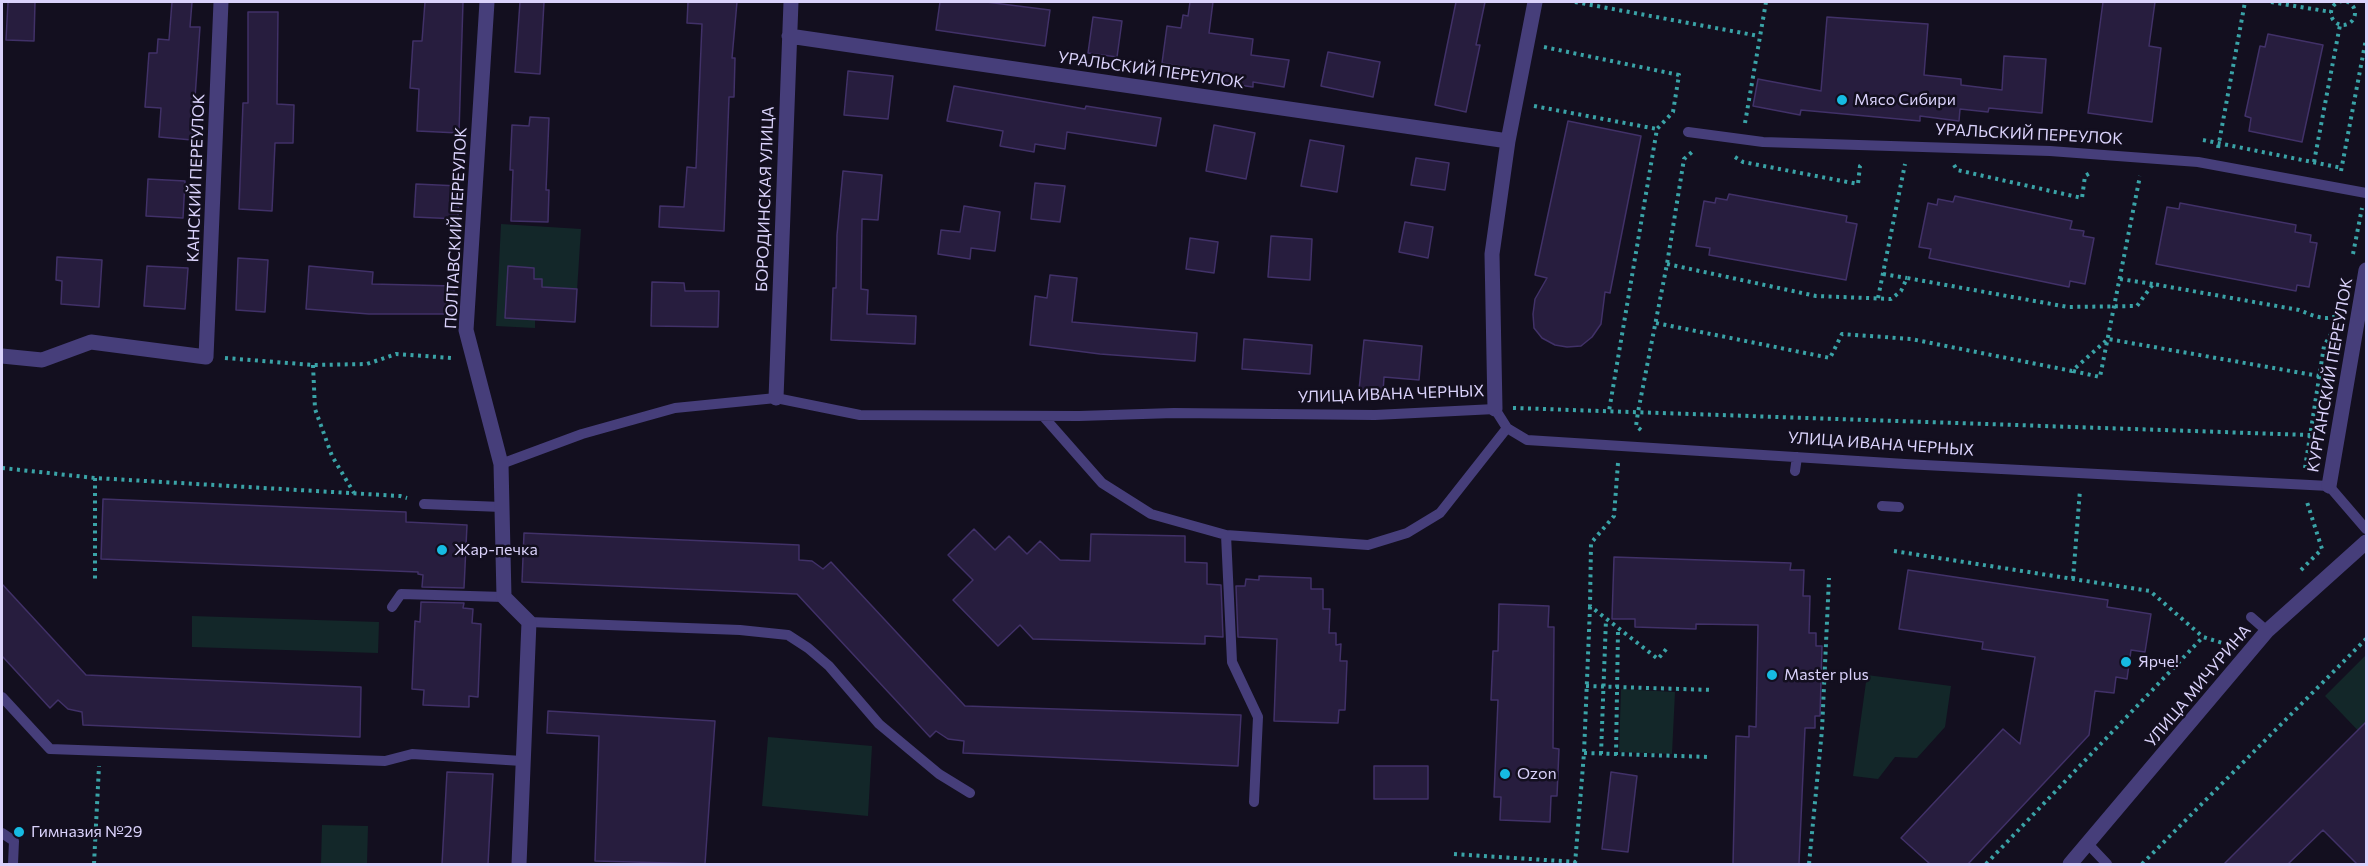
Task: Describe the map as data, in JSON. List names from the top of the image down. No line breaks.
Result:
{"streets":{"street":["УРАЛЬСКИЙ ПЕРЕУЛОК","КАНСКИЙ ПЕРЕУЛОК","БОРОДИНСКАЯ УЛИЦА","ПОЛТАВСКИЙ ПЕРЕУЛОК","КУРГАНСКИЙ ПЕРЕУЛОК","УЛИЦА МИЧУРИНА"],"lane":["УЛИЦА ИВАНА ЧЕРНЫХ"]},"crossings":[["УРАЛЬСКИЙ ПЕРЕУЛОК","БОРОДИНСКАЯ УЛИЦА"],["БОРОДИНСКАЯ УЛИЦА","УЛИЦА ИВАНА ЧЕРНЫХ"],["ПОЛТАВСКИЙ ПЕРЕУЛОК","УЛИЦА ИВАНА ЧЕРНЫХ"],["КУРГАНСКИЙ ПЕРЕУЛОК","УЛИЦА ИВАНА ЧЕРНЫХ"]],"places":["Мясо Сибири","Жар-печка","Ярче!","Master plus","Ozon","Гимназия №29"]}
